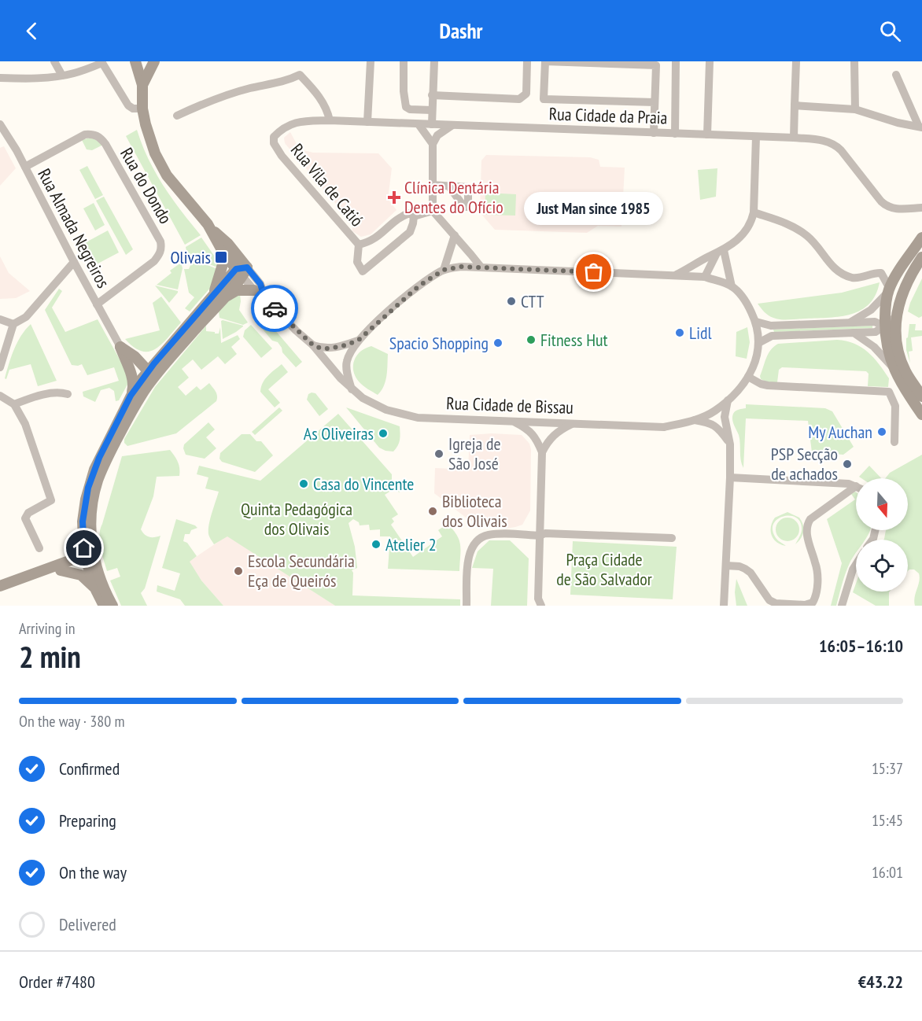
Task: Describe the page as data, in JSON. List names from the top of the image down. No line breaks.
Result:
{"streets":{"main road":["Rua Cidade de Bissau"],"street":["Rua Cidade da Praia","Rua Vila de Catió","Rua do Dondo","Rua Almada Negreiros"]},"crossings":[["Rua Cidade da Praia","Rua Vila de Catió"],["Rua do Dondo","Rua Almada Negreiros"]],"parks":["Quinta Pedagógica dos Olivais","Praça Cidade de São Salvador"],"places":{"health":["Clínica Dentária Dentes do Ofício"],"transit":["Olivais"],"other":["Just Man since 1985","CTT","Lidl","Fitness Hut","Spacio Shopping","My Auchan","As Oliveiras","Igreja de São José","PSP Secção de achados","Casa do Vincente","Biblioteca dos Olivais","Atelier 2","Escola Secundária Eça de Queirós"]},"north":"bottom","page":{"header":"Dashr","bubble":"Just Man since 1985","heading":["2 min","Arriving in","16:05–16:10"],"panel":["Order #7480","€43.22"],"bar":"On the way · 380 m","list":[["Confirmed","15:37"],["Preparing","15:45"],["On the way","16:01"],"Delivered"]}}
